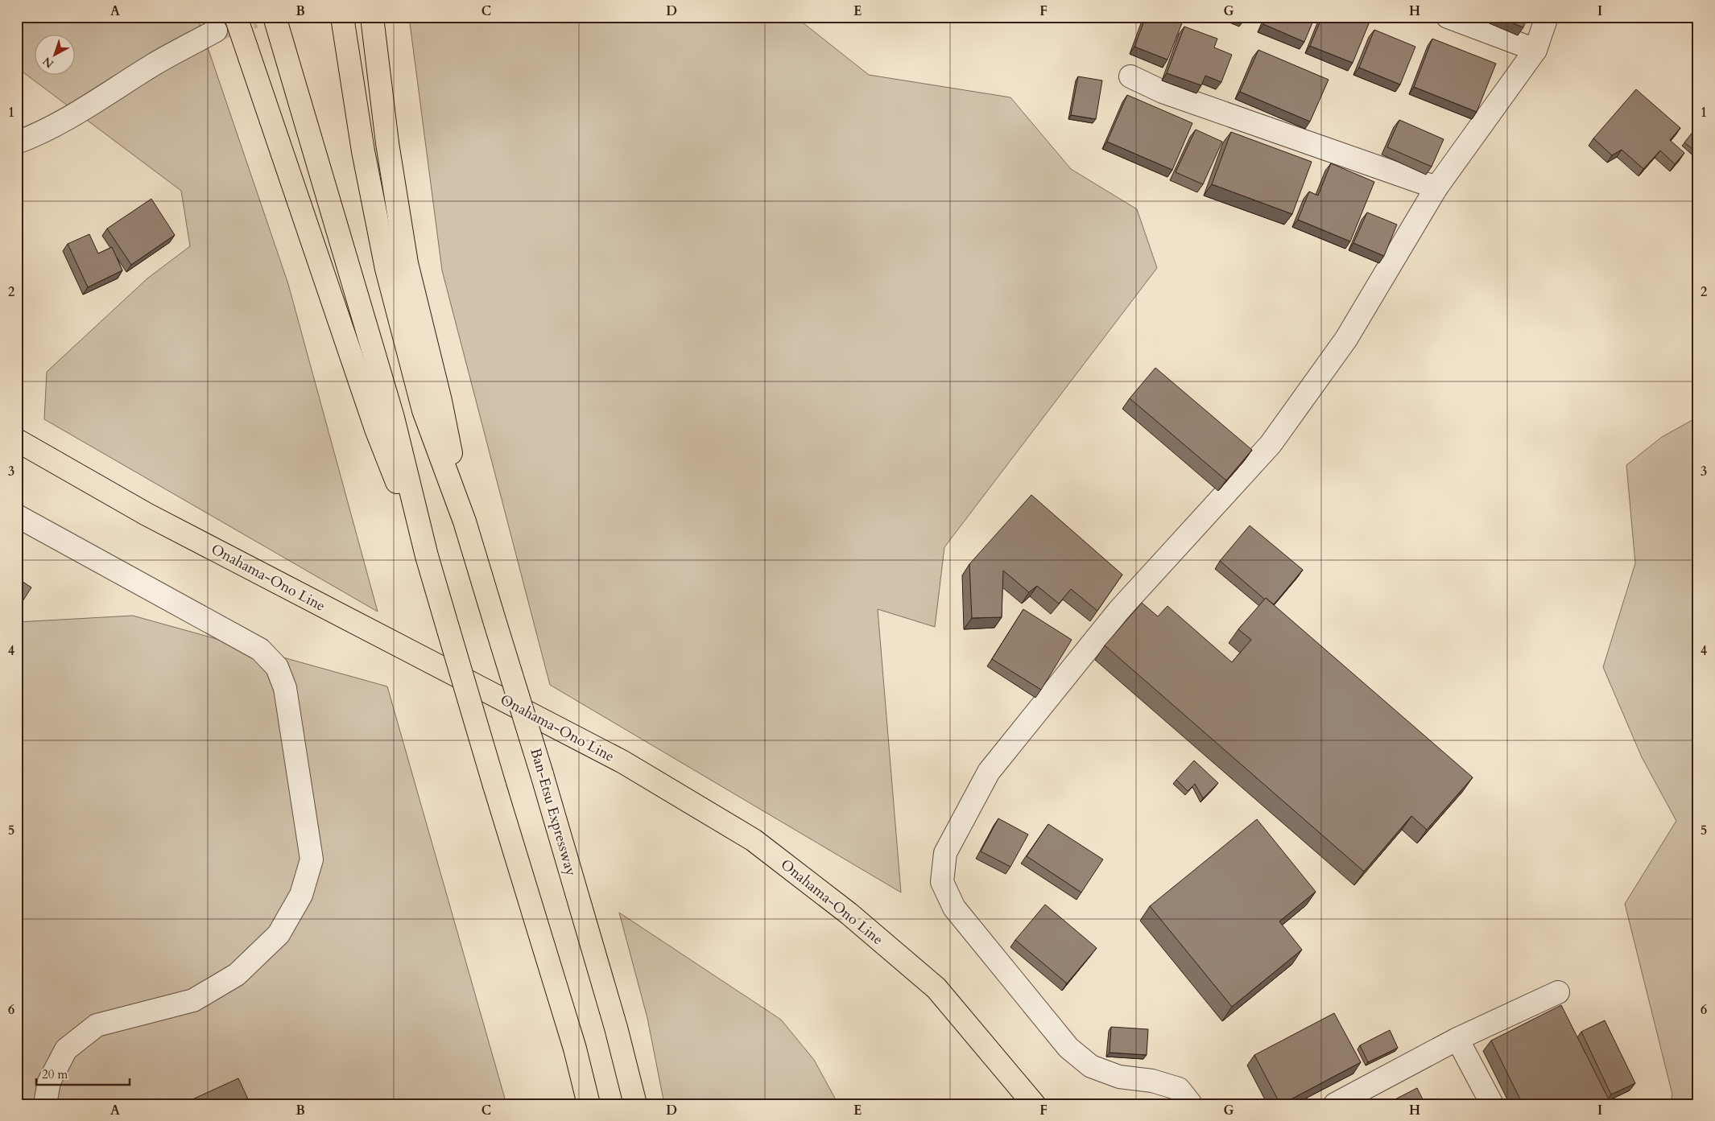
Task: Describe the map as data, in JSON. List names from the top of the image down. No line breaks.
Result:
{"streets":{"main road":["Onahama-Ono Line","Ban-Etsu Expressway"]},"scale_bar":"20 m","north":"bottom left","grid":{"columns":["A","B","C","D","E","F","G","H","I"],"rows":["1","2","3","4","5","6"]}}
